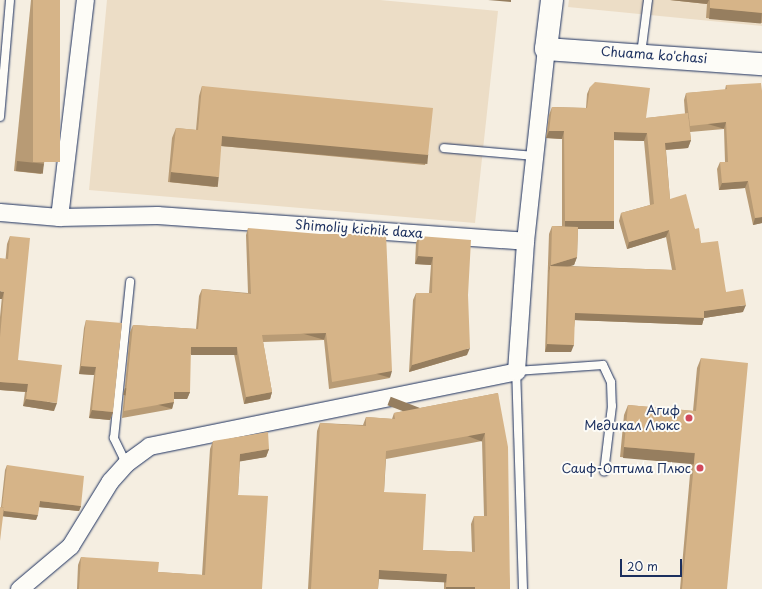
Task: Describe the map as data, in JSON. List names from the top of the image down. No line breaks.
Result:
{"streets":{"street":["Chuama ko'chasi","Shimoliy kichik daxa"]},"places":["Агиф Медикал Люкс","Саиф-Оптима Плюс"],"scale_bar":"20 m"}
